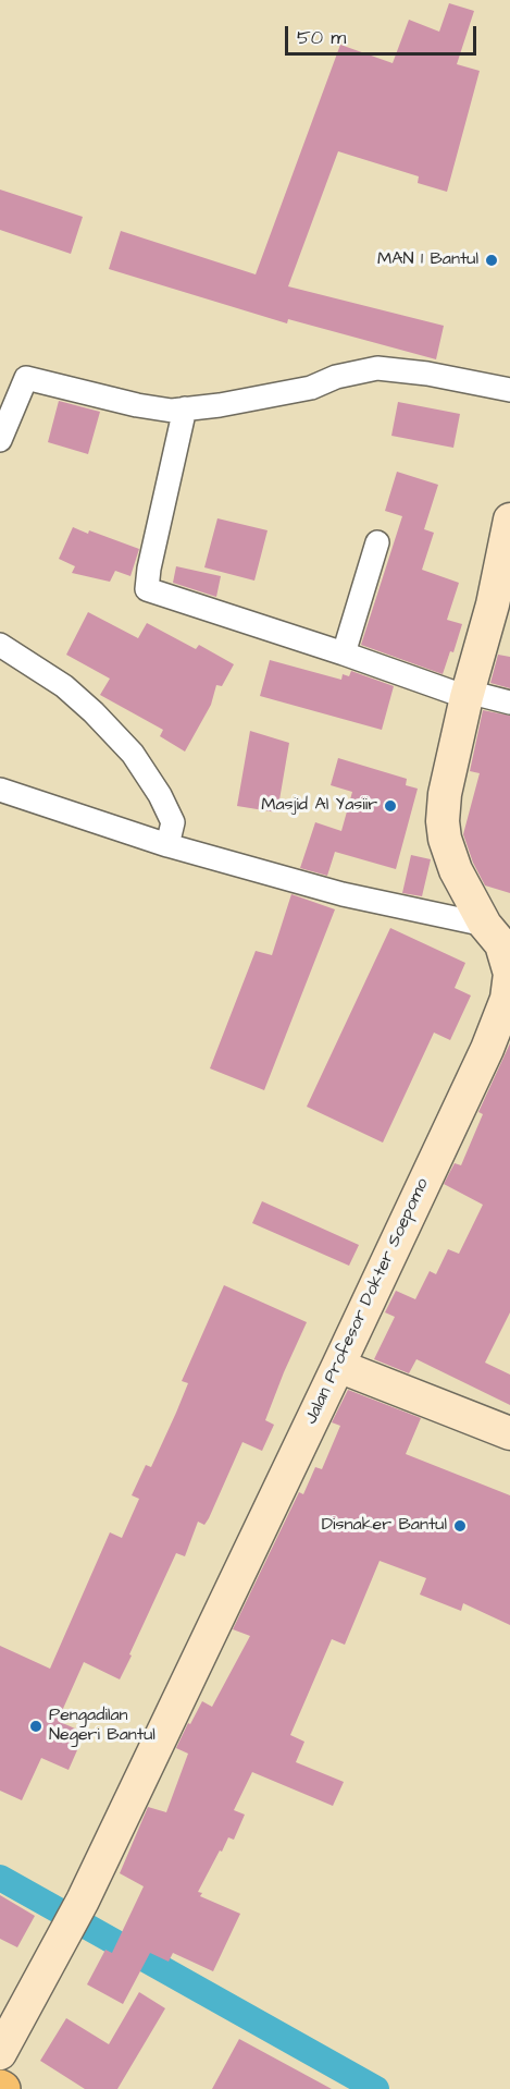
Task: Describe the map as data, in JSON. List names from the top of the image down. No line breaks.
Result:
{"streets":{"main road":["Jalan Profesor Dokter Soepomo"]},"places":["MAN 1 Bantul","Masjid Al Yasiir","Disnaker Bantul","Pengadilan Negeri Bantul"],"scale_bar":"50 m"}
